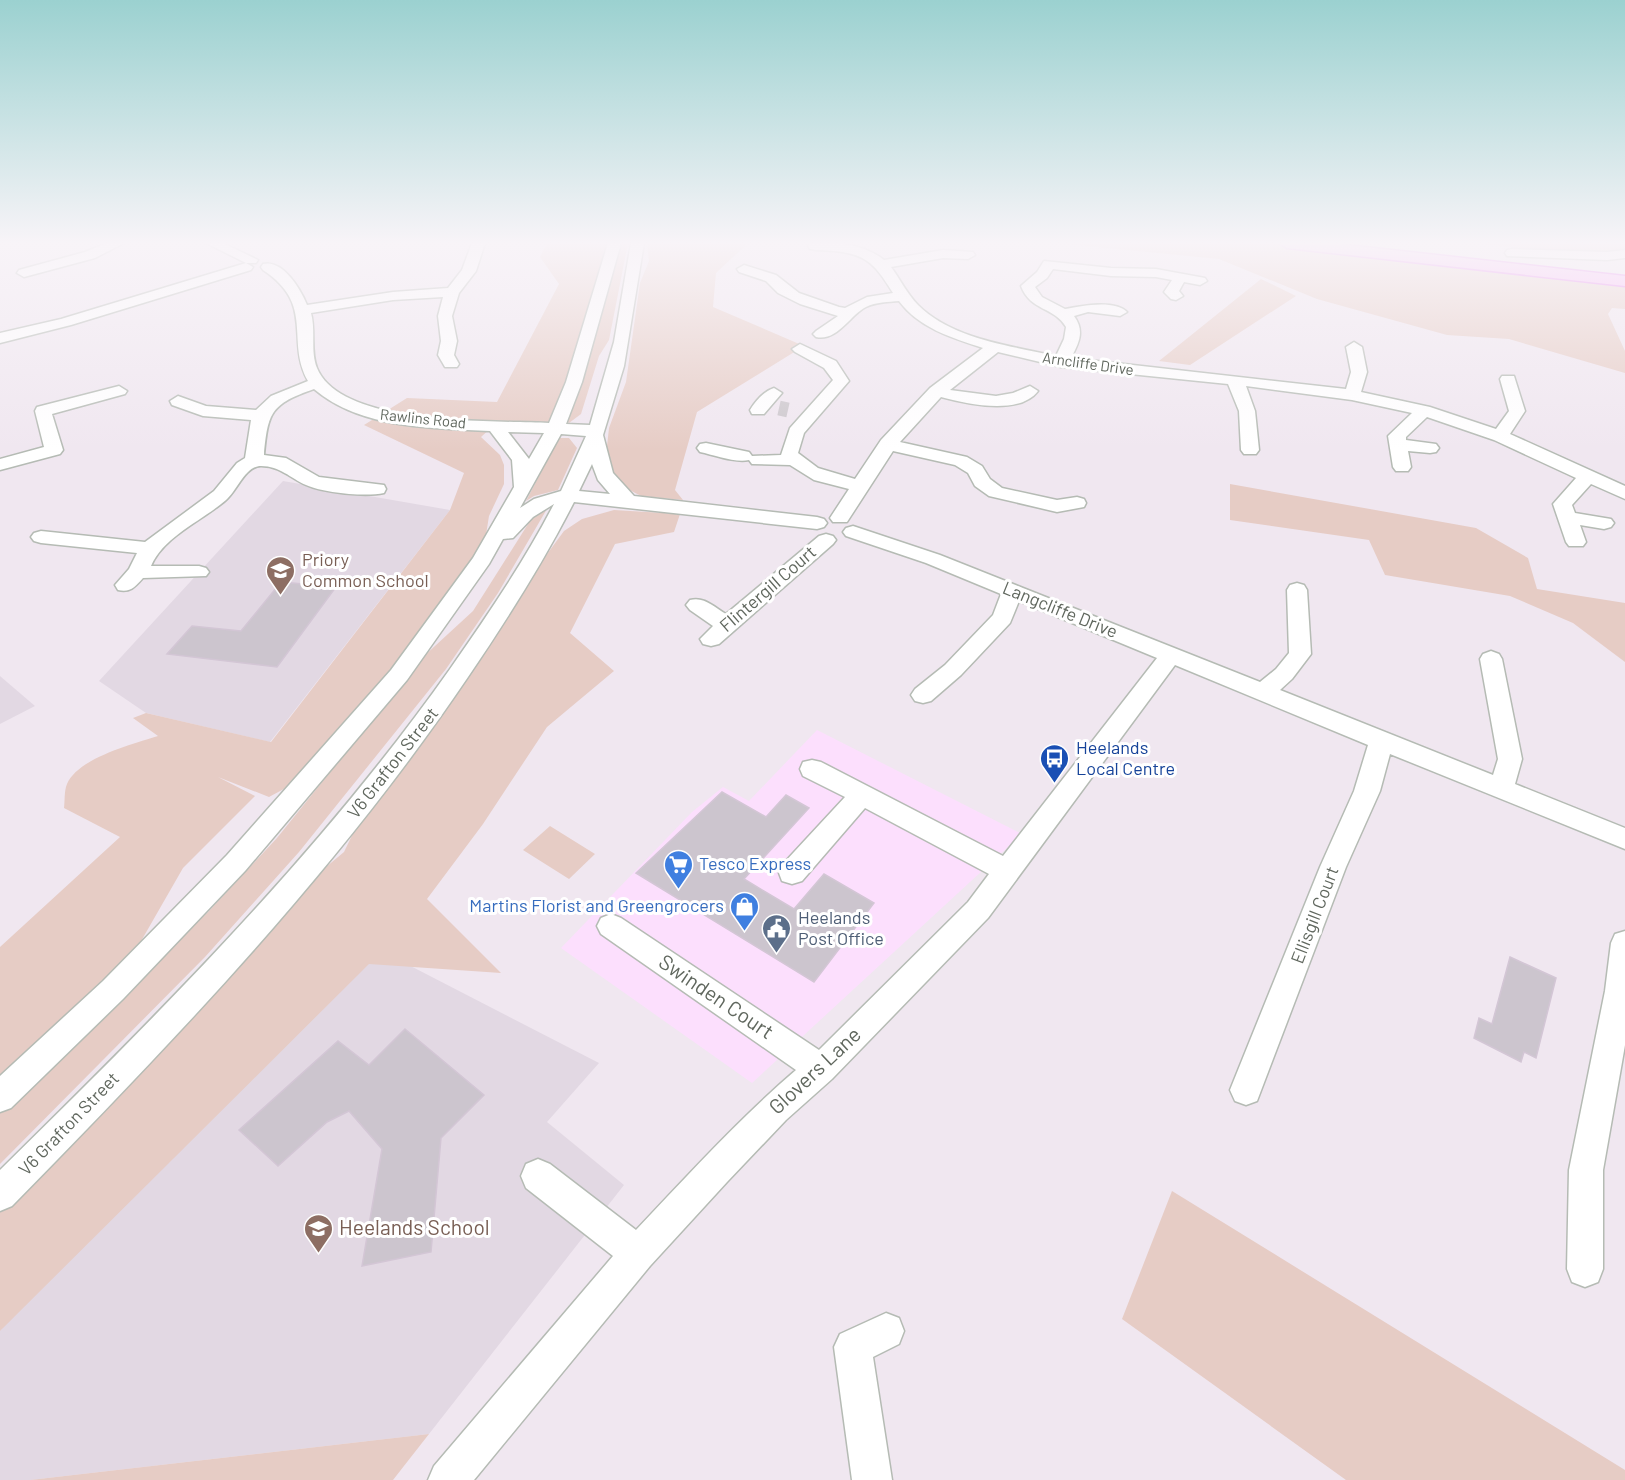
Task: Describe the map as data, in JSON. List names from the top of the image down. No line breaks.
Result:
{"streets":{"street":["Arncliffe Drive","Rawlins Road","Flintergill Court","Langcliffe Drive","V6 Grafton Street","Ellisgill Court","Swinden Court","Glovers Lane"]},"crossings":[["Rawlins Road","V6 Grafton Street"],["Langcliffe Drive","Ellisgill Court"],["Langcliffe Drive","Glovers Lane"],["Swinden Court","Glovers Lane"]],"places":{"school or university":["Priory Common School","Heelands School"],"bus stop":["Heelands Local Centre"],"supermarket":["Tesco Express"],"shop":["Martins Florist and Greengrocers"],"public building":["Heelands Post Office"]}}
